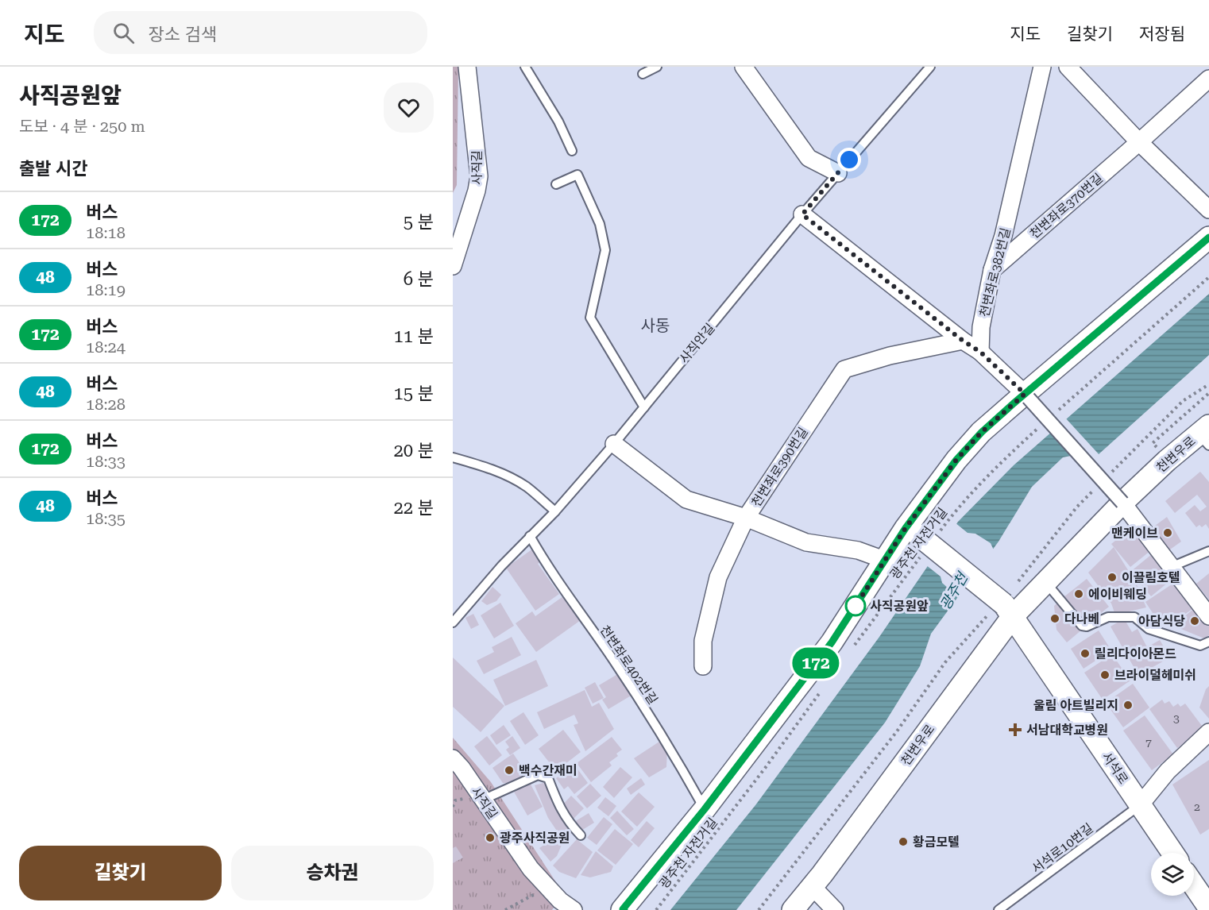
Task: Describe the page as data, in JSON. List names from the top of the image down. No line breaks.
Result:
{"streets":{"street":["사직길","천변좌로370번길","천변좌로382번길","천변우로","천변좌로390번길","서석로"],"lane":["사직안길","천변좌로402번길","서석로10번길"],"path":["광주천 자전거길"]},"crossings":[["천변좌로370번길","천변좌로382번길"],["사직안길","천변좌로390번길"],["사직안길","천변좌로402번길"],["천변우로","서석로"],["광주천 자전거길","서석로"],["서석로","서석로10번길"]],"districts":["사동"],"water":["광주천"],"places":{"other":["맨케이브","이끌림호텔","에이비웨딩","사직공원앞","다나베","아담식당","릴리다이아몬드","브라이덜헤미쉬","울림 아트빌리지","백수간재미","광주사직공원","황금모텔"],"health":["서남대학교병원"]},"lines":["bus line 172"],"house_numbers":["3","7","2"],"page":{"header":"지도","search":"장소 검색","nav":["지도","길찾기","저장됨"],"heading":[["사직공원앞","도보 · 4 분 · 250 m"],"출발 시간"],"on_map":"172","list":[{"mark":"172","name":"버스","note":"18:18","value":"5 분"},{"mark":"48","name":"버스","note":"18:19","value":"6 분"},{"mark":"172","name":"버스","note":"18:24","value":"11 분"},{"mark":"48","name":"버스","note":"18:28","value":"15 분"},{"mark":"172","name":"버스","note":"18:33","value":"20 분"},{"mark":"48","name":"버스","note":"18:35","value":"22 분"}],"buttons":["길찾기","승차권"]}}
